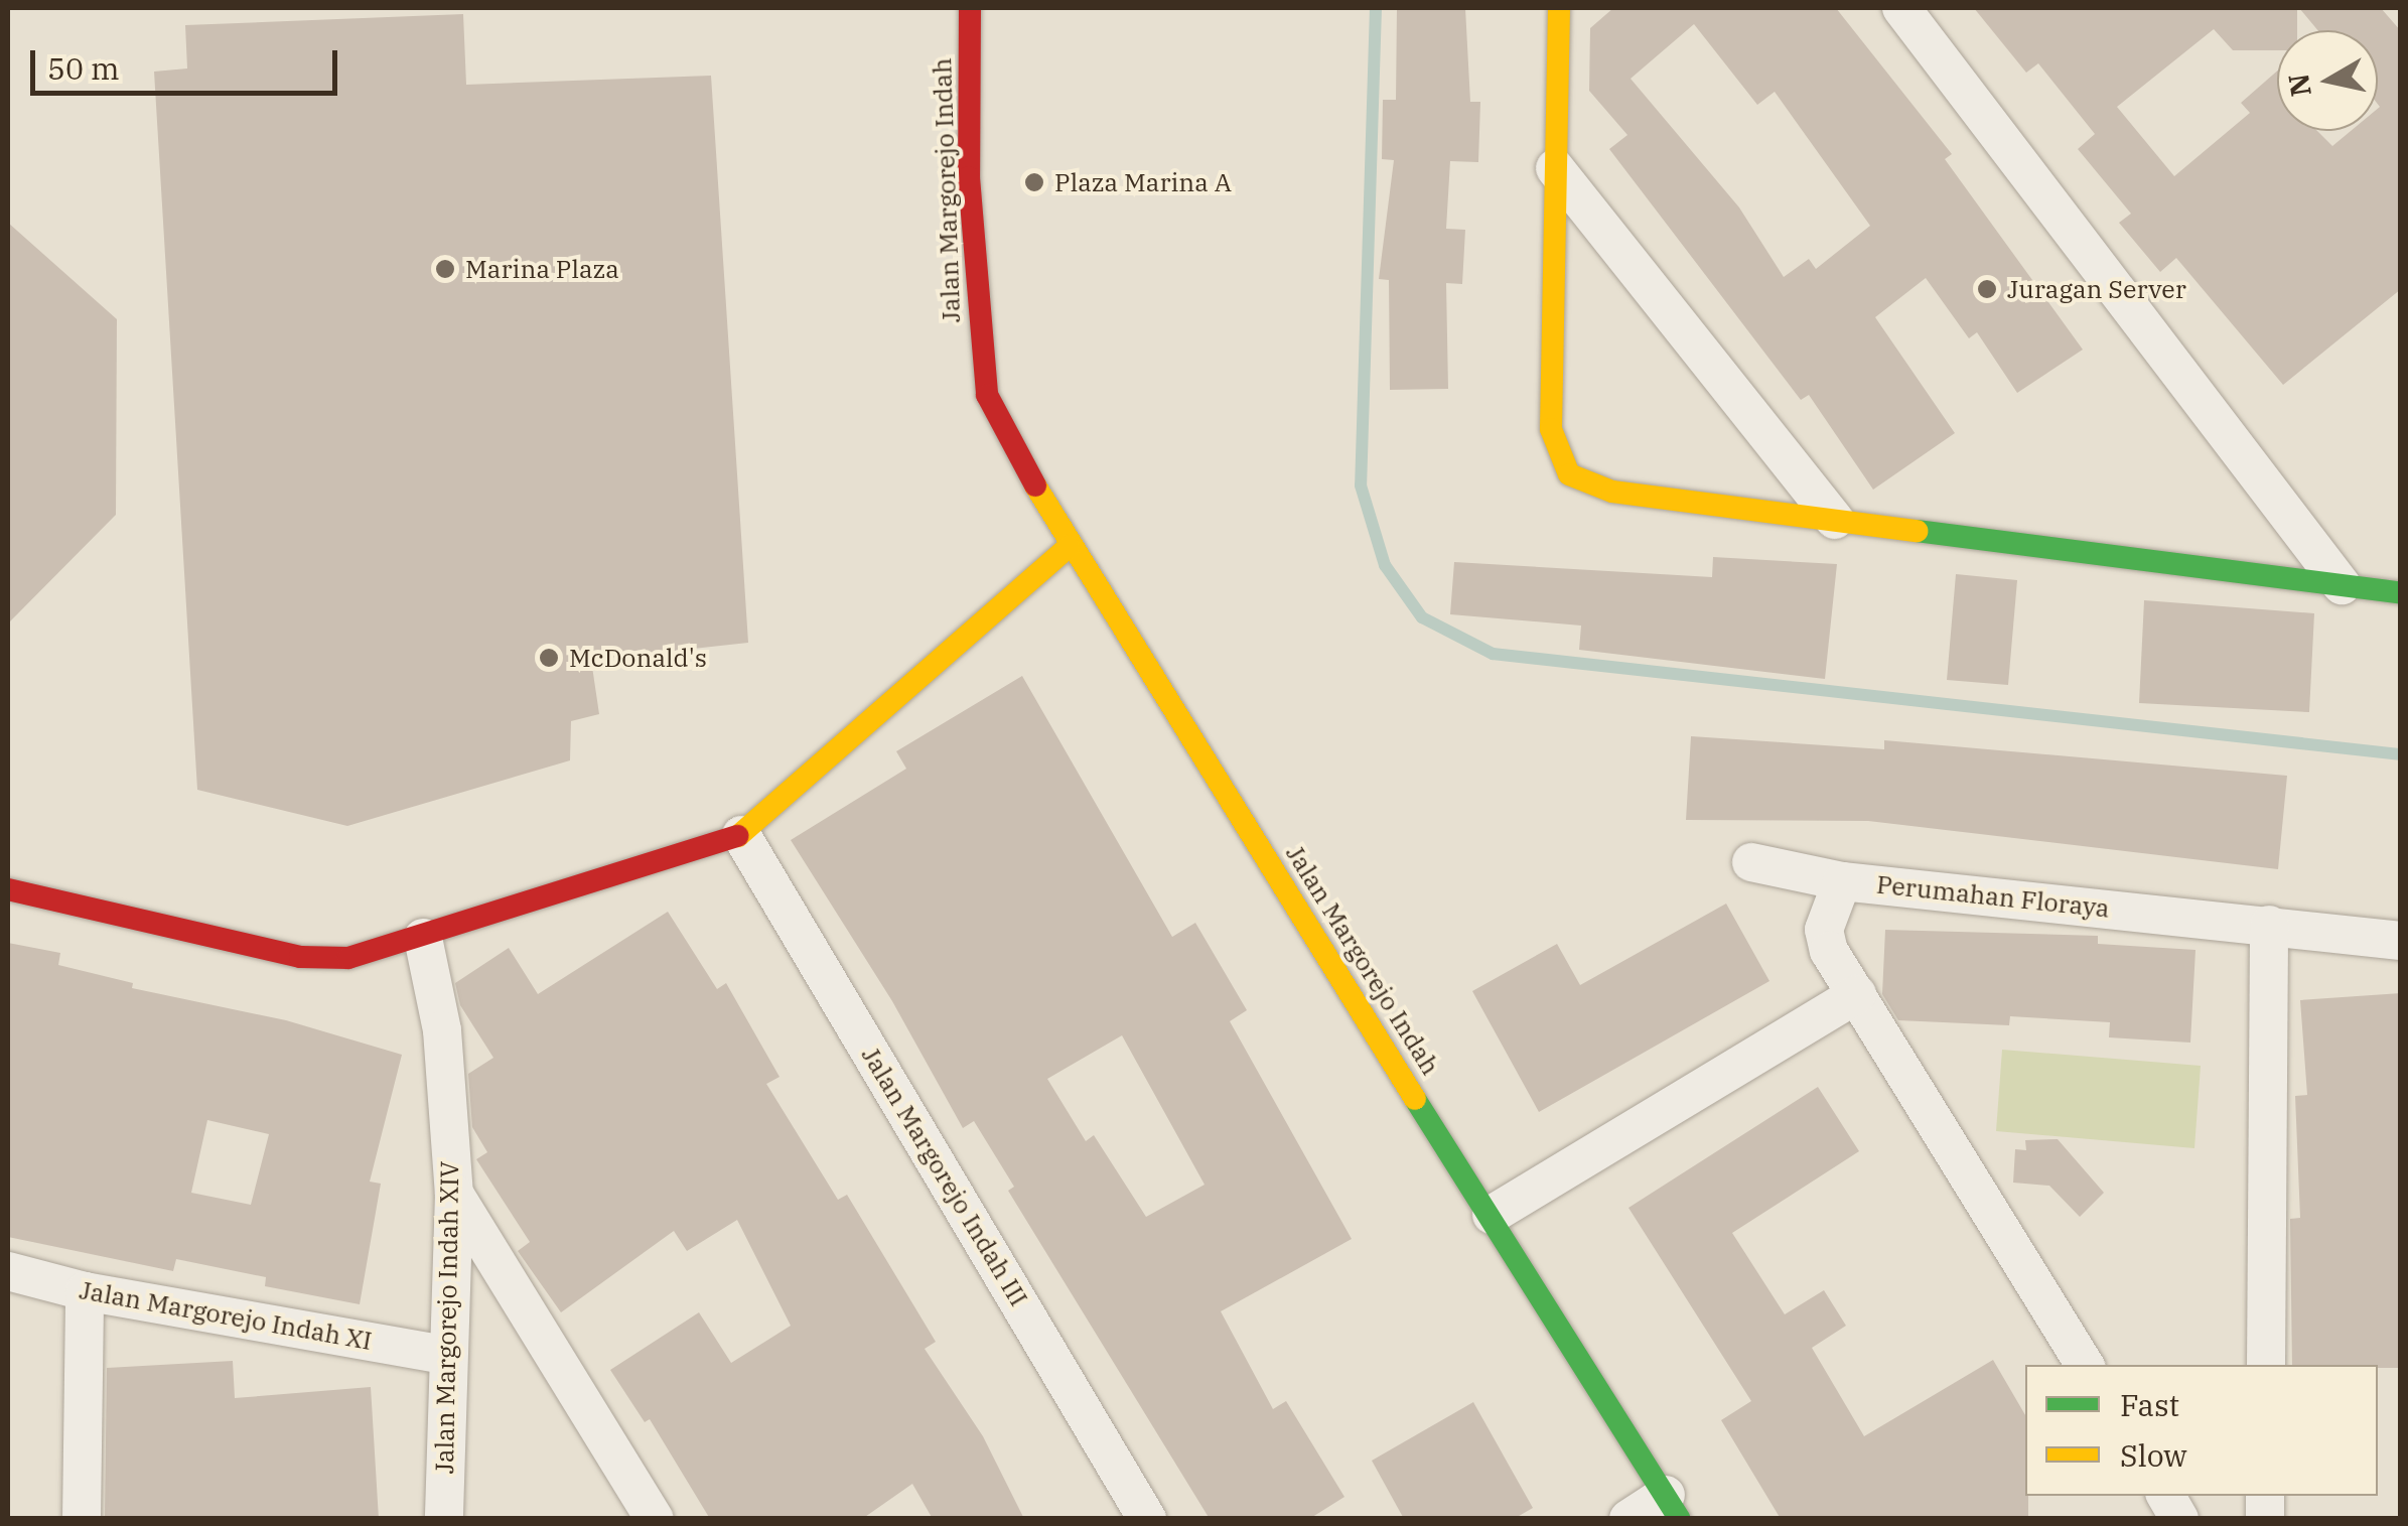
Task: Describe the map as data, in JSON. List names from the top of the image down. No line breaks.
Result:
{"streets":{"street":["Jalan Margorejo Indah","Perumahan Floraya","Jalan Margorejo Indah III","Jalan Margorejo Indah XI","Jalan Margorejo Indah XIV"]},"crossings":[["Jalan Margorejo Indah XI","Jalan Margorejo Indah XIV"]],"places":["Plaza Marina A","Marina Plaza","Juragan Server","McDonald's"],"legend":["Fast","Slow"],"scale_bar":"50 m","north":"left"}
